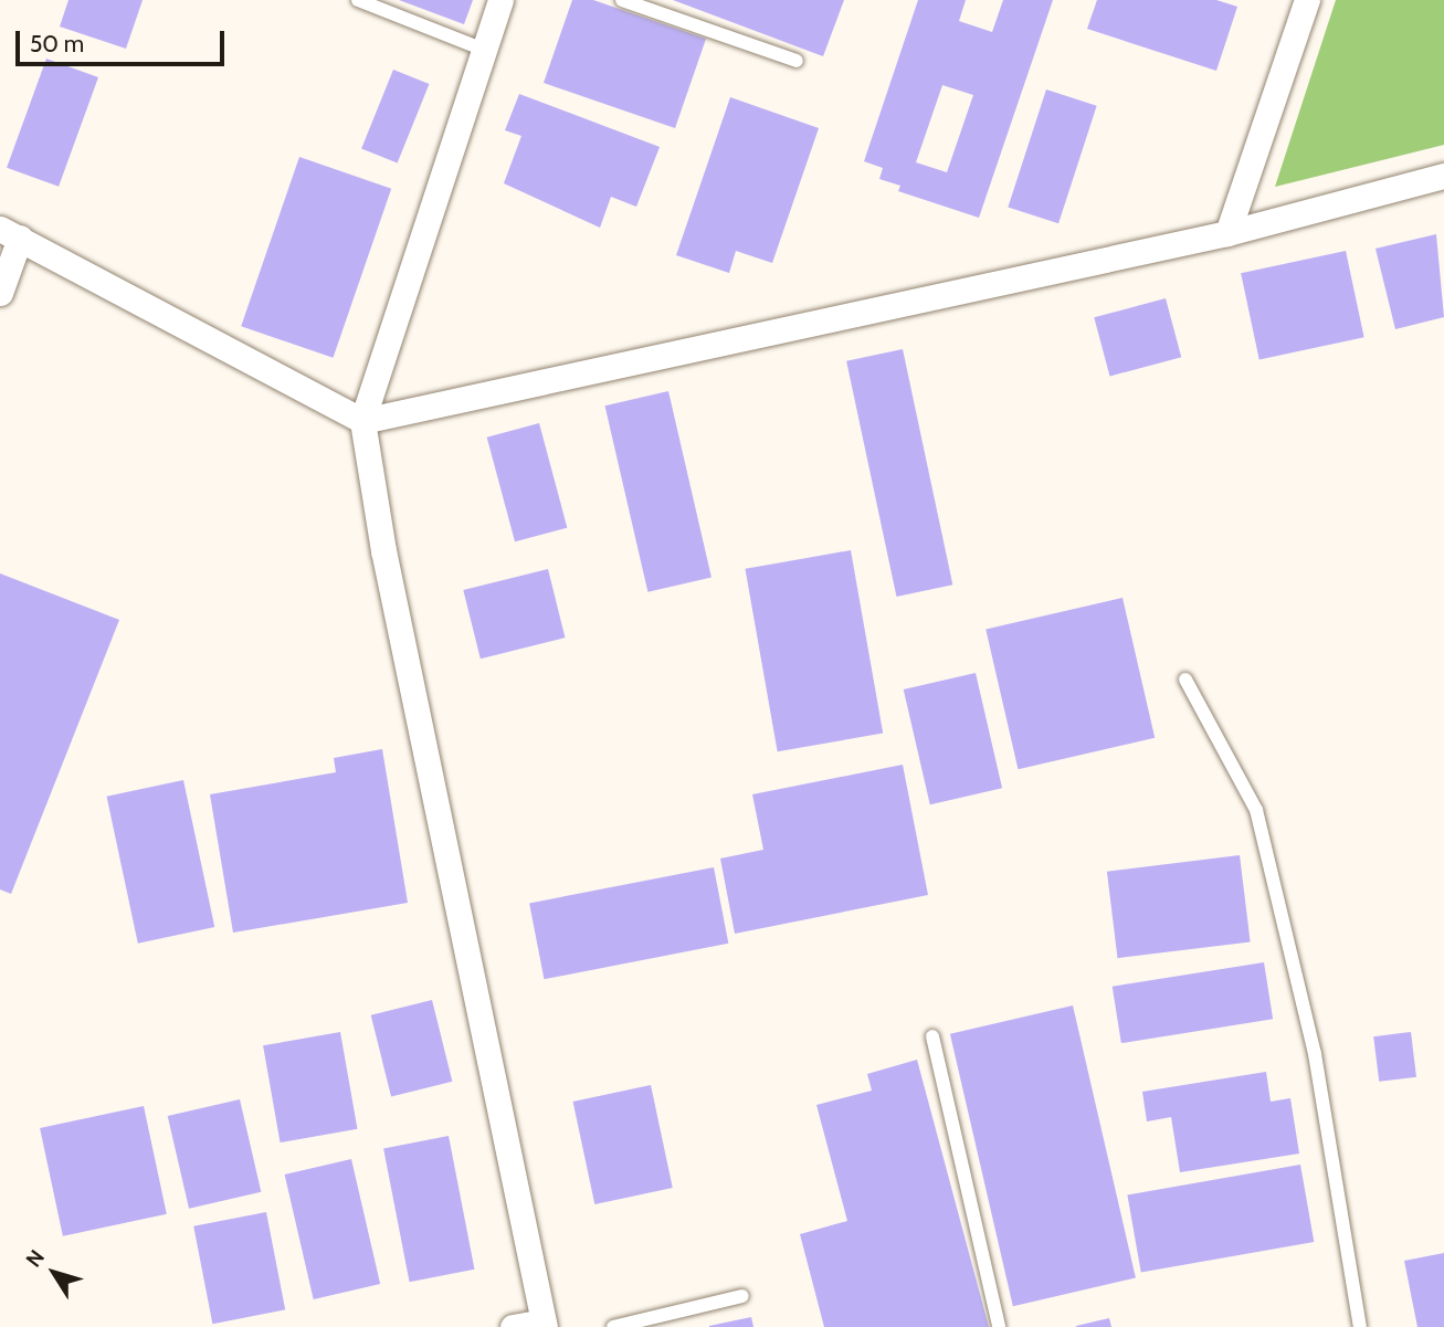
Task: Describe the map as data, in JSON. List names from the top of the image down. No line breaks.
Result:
{"scale_bar":"50 m","north":"top left"}
